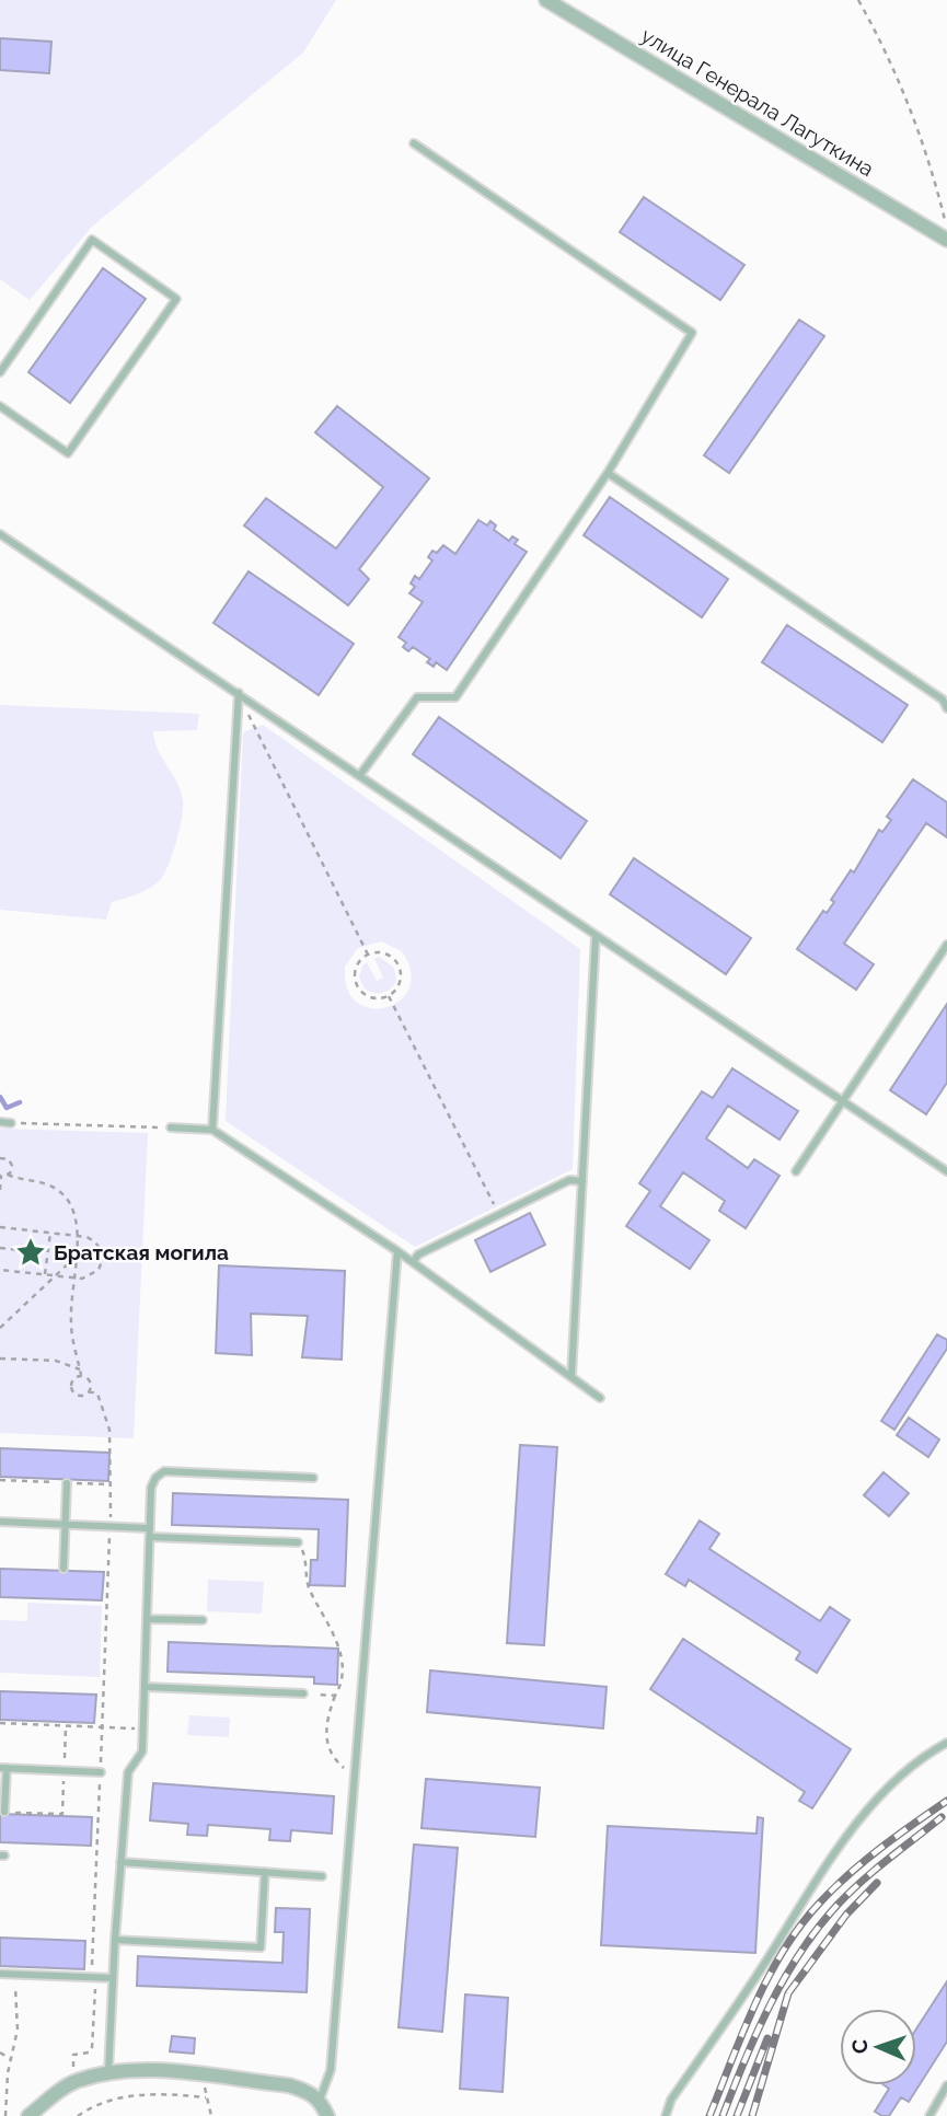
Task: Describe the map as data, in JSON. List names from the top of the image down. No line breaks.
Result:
{"streets":{"street":["улица Генерала Лагуткина"]},"places":{"place":["Братская могила"]},"north":"left"}
